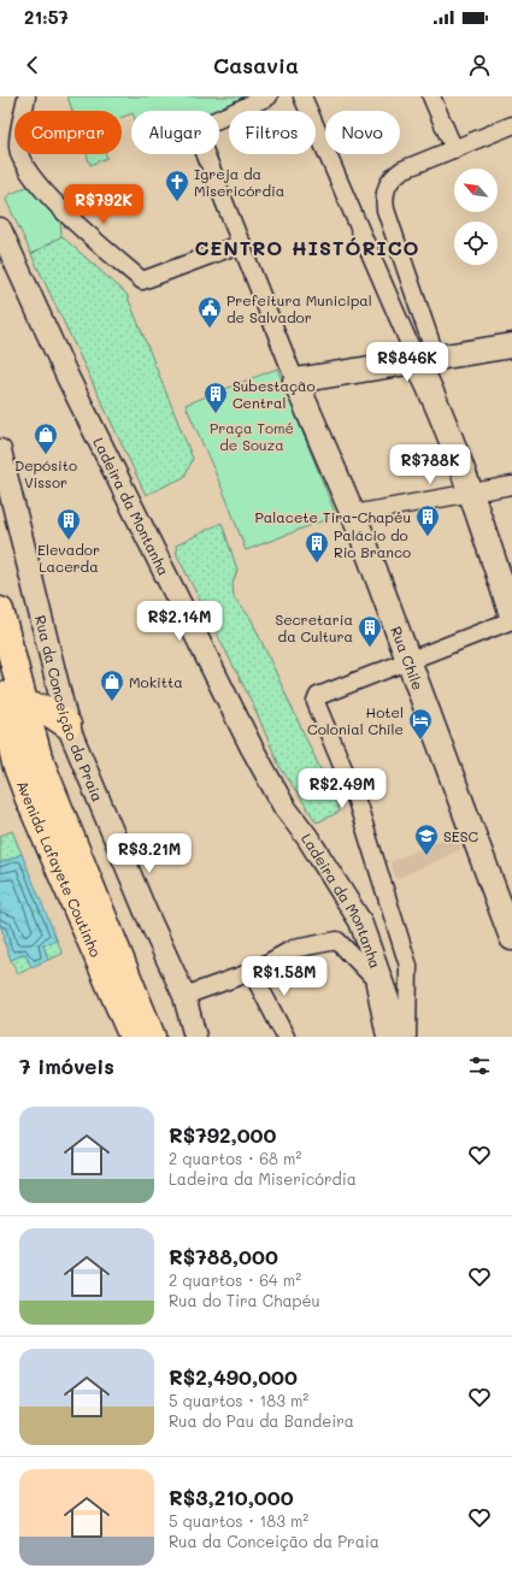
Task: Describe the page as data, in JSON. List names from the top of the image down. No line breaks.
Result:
{"streets":{"main road":["Rua Chile","Avenida Lafayete Coutinho"],"street":["Ladeira da Montanha","Rua da Conceição da Praia"]},"districts":["CENTRO HISTÓRICO"],"parks":["Praça Tomé de Souza"],"places":{"church":["Igreja da Misericórdia"],"public building":["Prefeitura Municipal de Salvador"],"building":["Subestação Central","Palacete Tira-Chapéu","Elevador Lacerda","Palácio do Rio Branco","Secretaria da Cultura"],"shop":["Depósito Vissor","Mokitta"],"hotel":["Hotel Colonial Chile"],"school or university":["SESC"]},"north":"top left","page":{"status":"21:57","header":"Casavia","chip":["Comprar","Alugar","Filtros","Novo"],"price":["R$792K","R$846K","R$788K","R$2.14M","R$2.49M","R$3.21M","R$1.58M"],"heading":"7 imóveis","list":[{"name":"R$792,000","note":"2 quartos · 68 m² · Ladeira da Misericórdia"},{"name":"R$788,000","note":"2 quartos · 64 m² · Rua do Tira Chapéu"},{"name":"R$2,490,000","note":"5 quartos · 183 m² · Rua do Pau da Bandeira"},{"name":"R$3,210,000","note":"5 quartos · 183 m² · Rua da Conceição da Praia"}]}}
